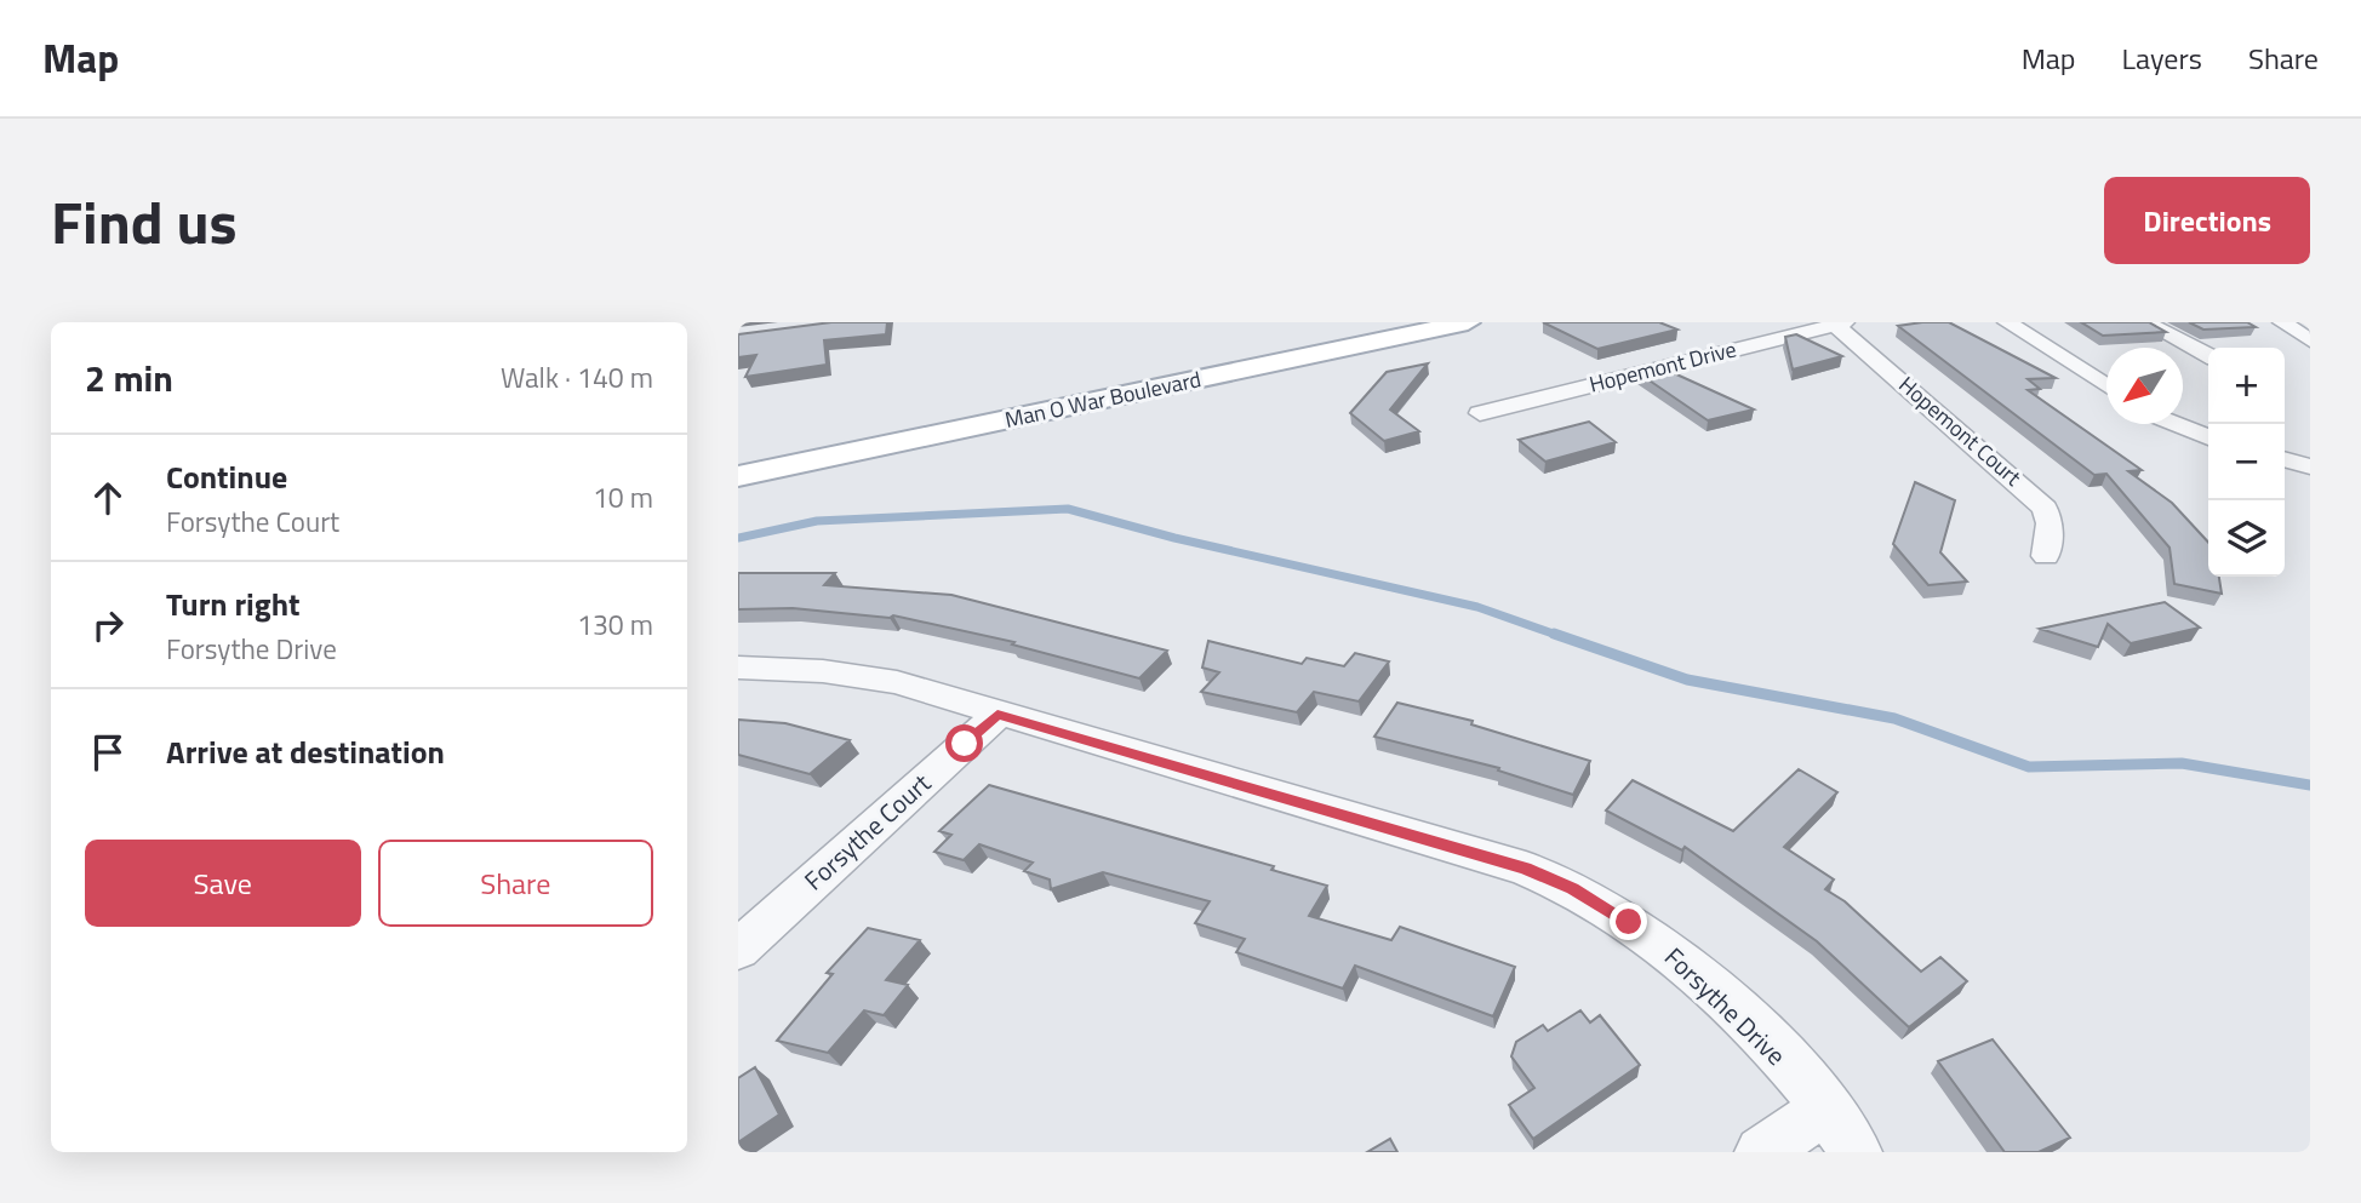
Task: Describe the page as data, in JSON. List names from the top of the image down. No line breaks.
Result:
{"streets":{"main road":["Man O War Boulevard"],"street":["Hopemont Drive","Hopemont Court","Forsythe Court","Forsythe Drive"]},"crossings":[["Hopemont Drive","Hopemont Court"],["Forsythe Court","Forsythe Drive"]],"north":"bottom left","page":{"header":"Map","nav":["Map","Layers","Share"],"title":"Find us","buttons":["Directions",["Save","Share"]],"heading":["2 min","Walk · 140 m"],"map_buttons":["+","−"],"list":[["Continue","Forsythe Court","10 m"],["Turn right","Forsythe Drive","130 m"],"Arrive at destination"]}}
